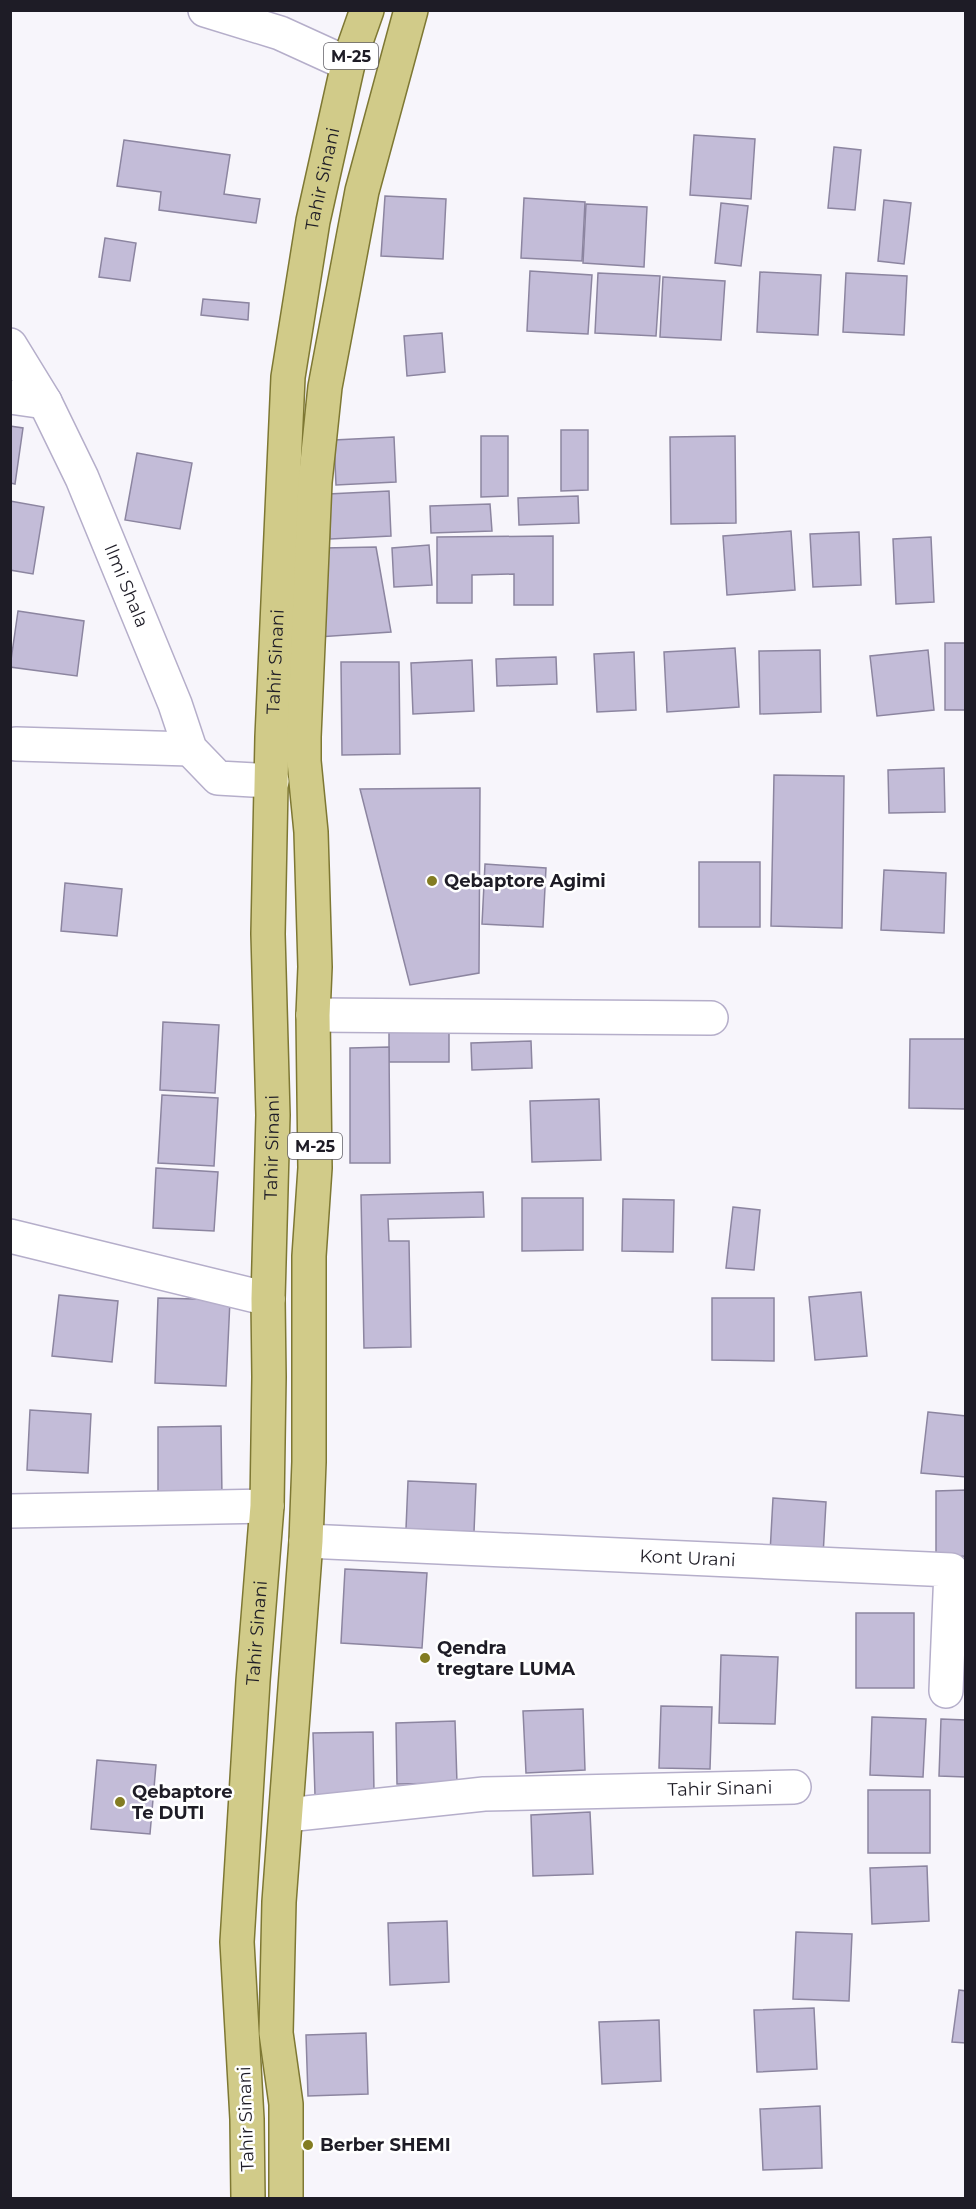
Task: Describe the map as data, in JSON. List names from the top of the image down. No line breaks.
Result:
{"streets":{"main road":["M-25","Tahir Sinani"],"street":["Ilmi Shala","Kont Urani"]},"crossings":[["M-25","Tahir Sinani"],["Tahir Sinani","Ilmi Shala"],["Tahir Sinani","Kont Urani"]],"places":["Qebaptore Agimi","Qendra tregtare LUMA","Qebaptore Te DUTI","Berber SHEMI"]}
